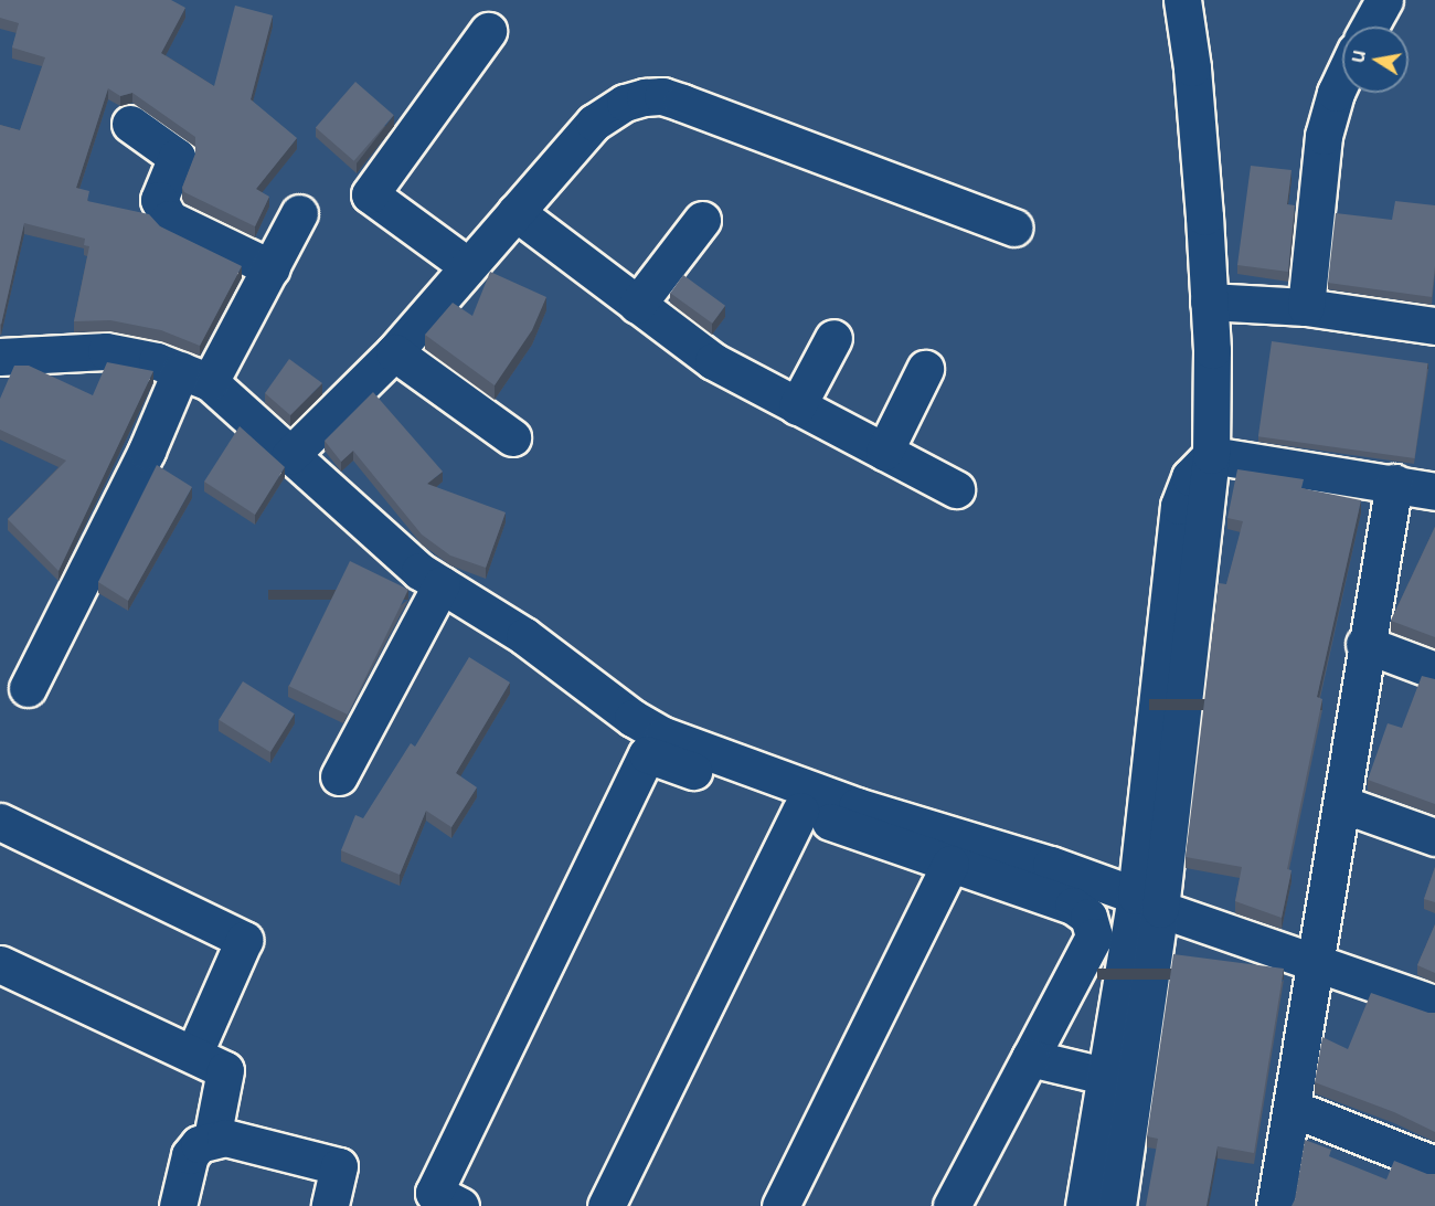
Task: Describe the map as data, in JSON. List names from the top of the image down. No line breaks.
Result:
{"north":"left"}
